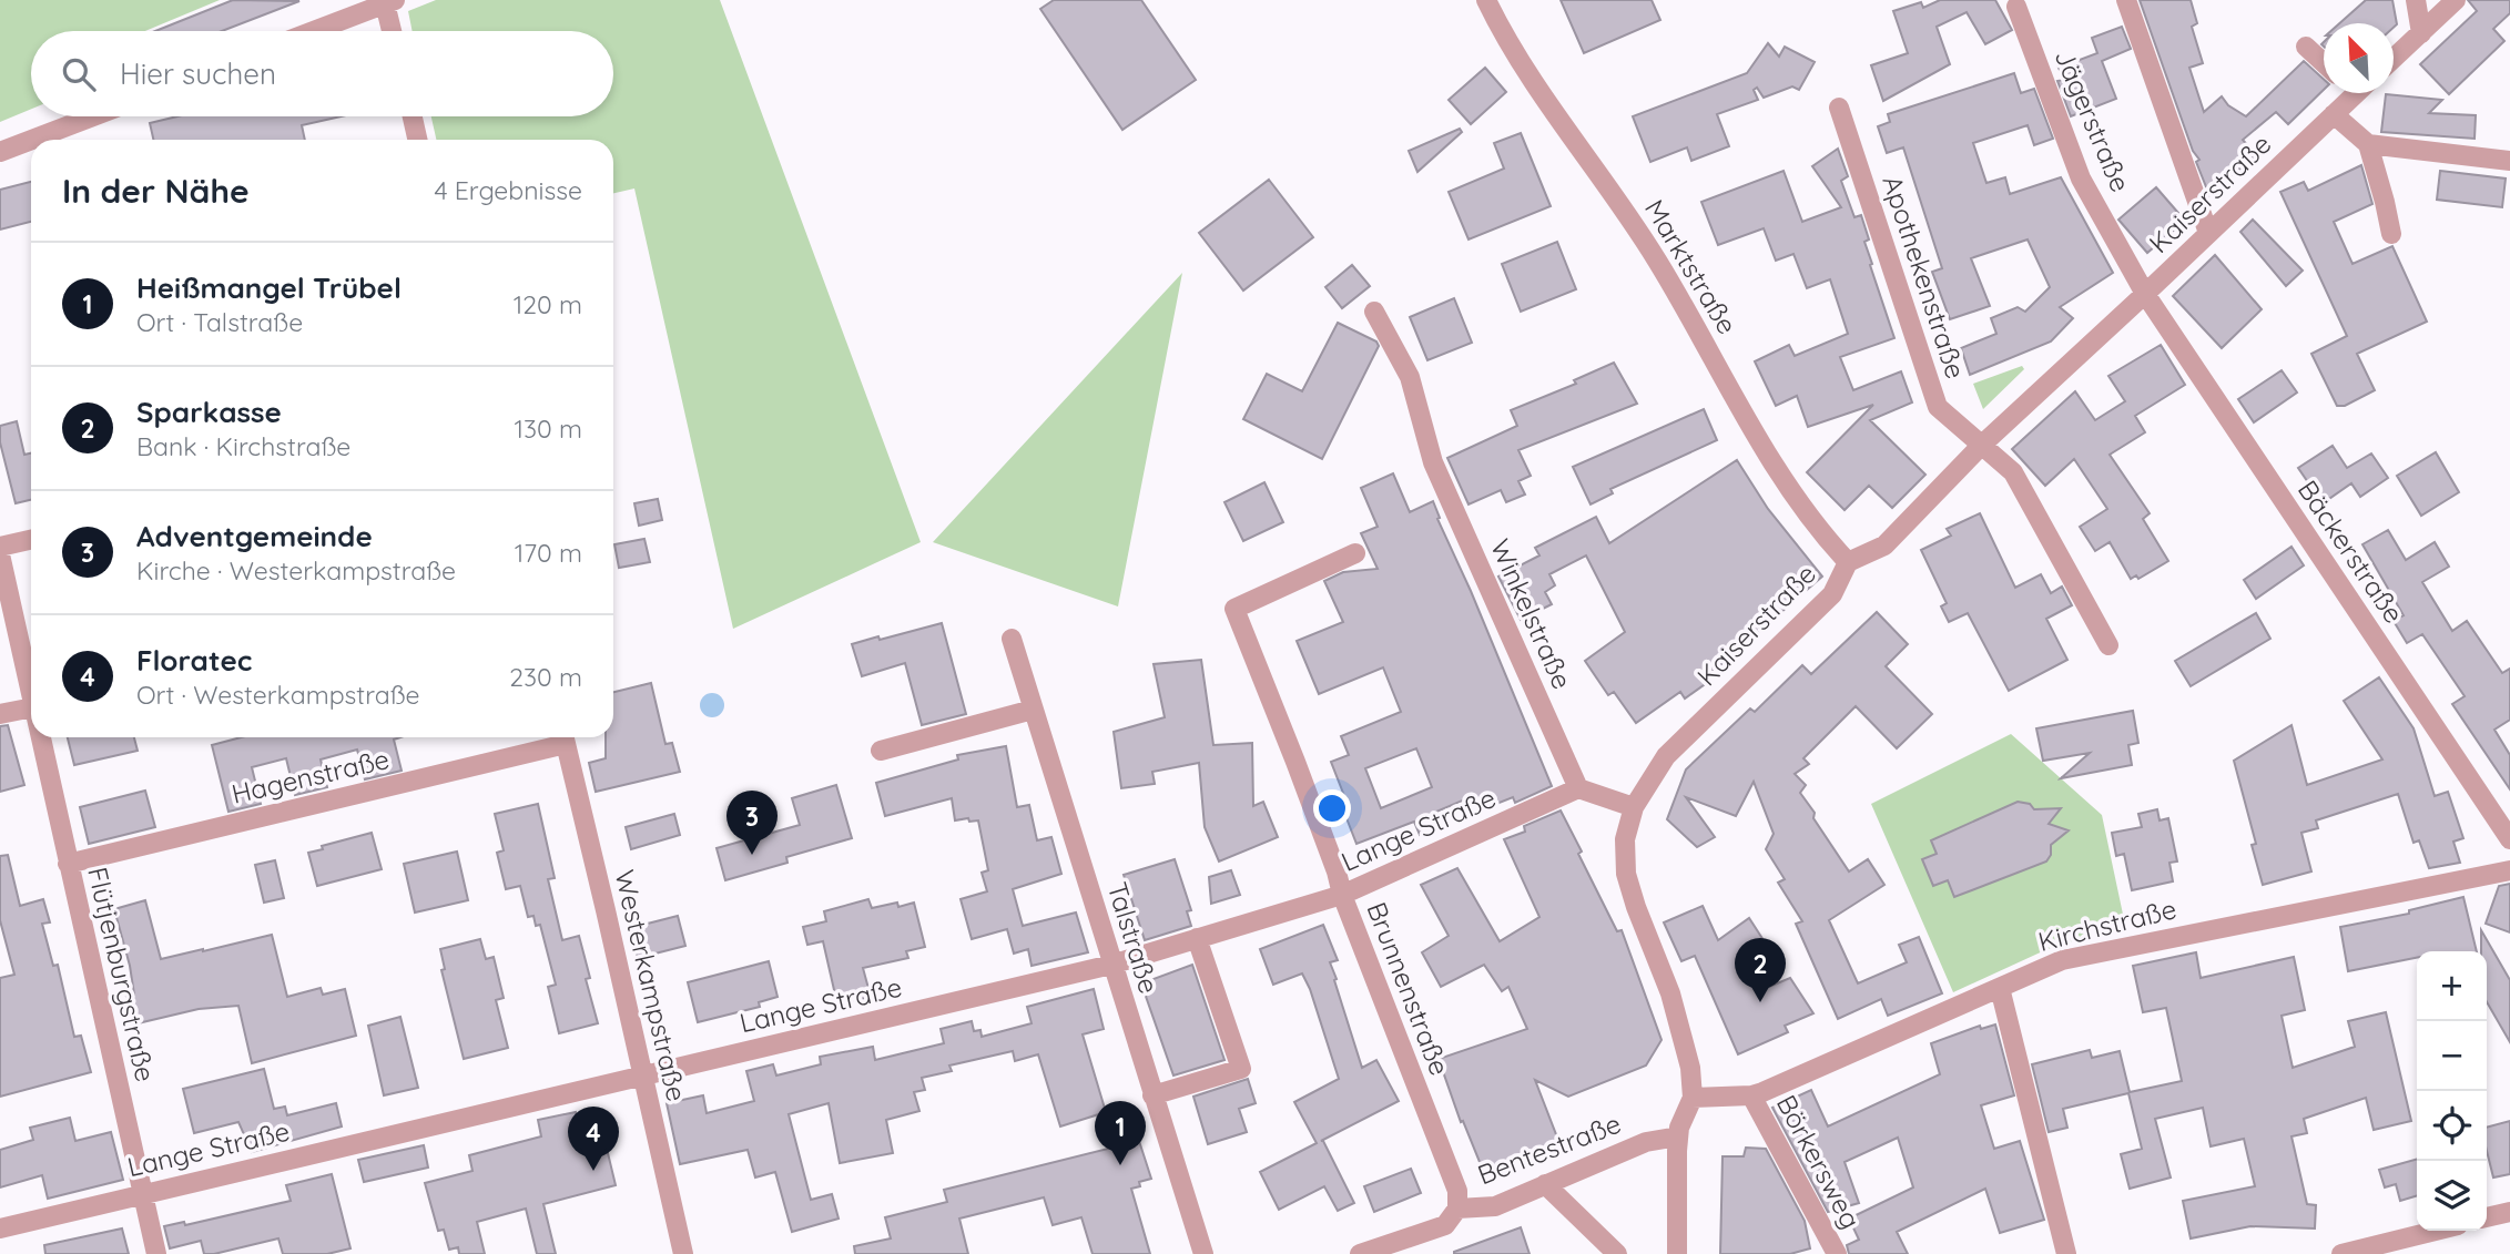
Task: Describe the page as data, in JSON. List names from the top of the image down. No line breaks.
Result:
{"streets":{"street":["Jägerstraße","Kaiserstraße","Marktstraße","Apothekenstraße","Bäckerstraße","Winkelstraße","Hagenstraße","Lange Straße","Kirchstraße","Talstraße","Flütjenburgstraße","Westerkampstraße","Brunnenstraße","Bentestraße","Börkersweg"]},"crossings":[["Jägerstraße","Kaiserstraße"],["Jägerstraße","Bäckerstraße"],["Kaiserstraße","Marktstraße"],["Kaiserstraße","Apothekenstraße"],["Kaiserstraße","Bäckerstraße"],["Kaiserstraße","Kirchstraße"],["Kaiserstraße","Bentestraße"],["Winkelstraße","Lange Straße"],["Hagenstraße","Flütjenburgstraße"],["Hagenstraße","Westerkampstraße"],["Lange Straße","Talstraße"],["Lange Straße","Flütjenburgstraße"],["Lange Straße","Westerkampstraße"],["Lange Straße","Brunnenstraße"],["Kirchstraße","Börkersweg"],["Brunnenstraße","Bentestraße"]],"north":"top left","page":{"search":"Hier suchen","heading":["In der Nähe","4 Ergebnisse"],"list":[{"mark":"1","name":"Heißmangel Trübel","note":"Ort · Talstraße","value":"120 m"},{"mark":"2","name":"Sparkasse","note":"Bank · Kirchstraße","value":"130 m"},{"mark":"3","name":"Adventgemeinde","note":"Kirche · Westerkampstraße","value":"170 m"},{"mark":"4","name":"Floratec","note":"Ort · Westerkampstraße","value":"230 m"}],"pins":["3","2","1","4"],"map_buttons":["+","−"]}}
